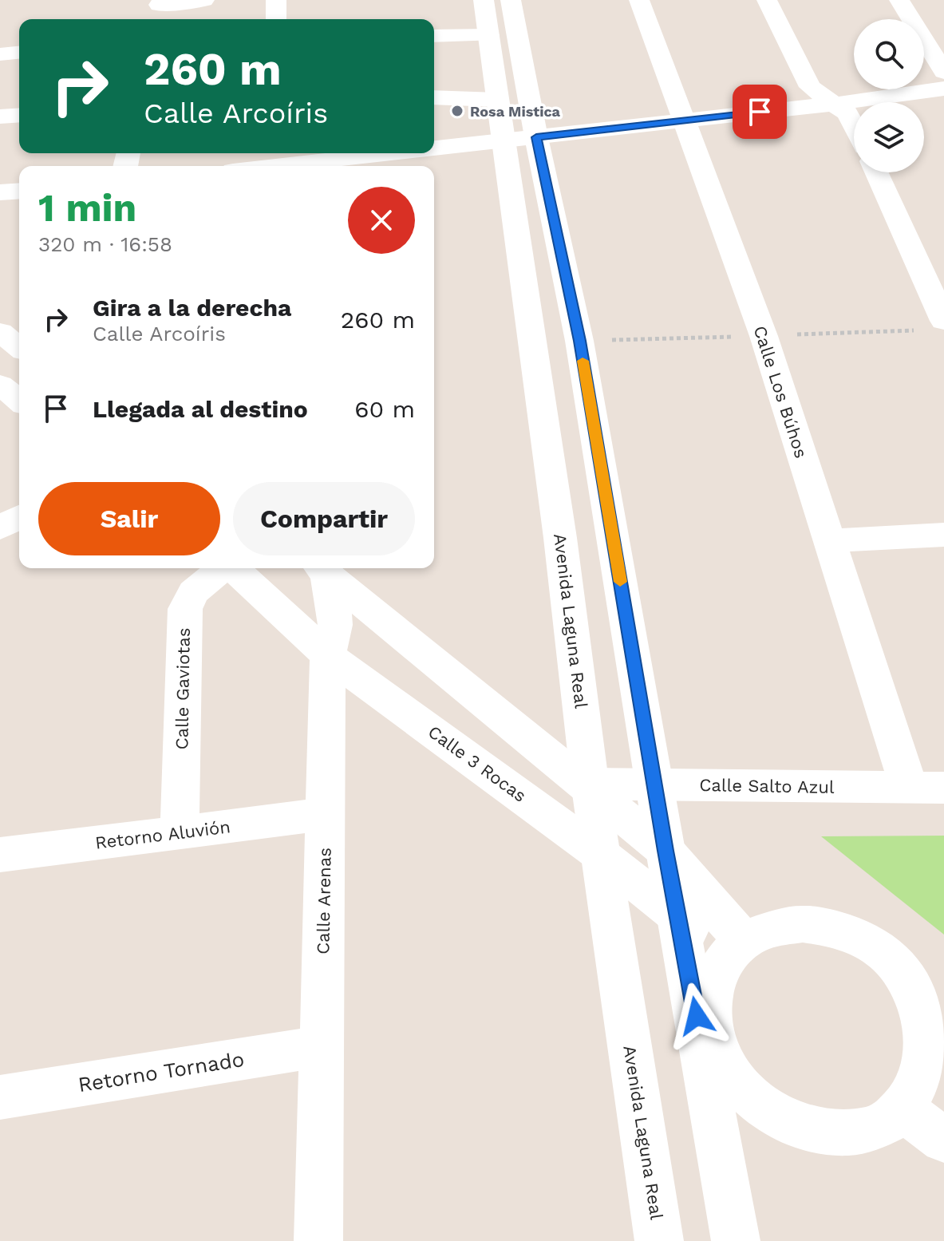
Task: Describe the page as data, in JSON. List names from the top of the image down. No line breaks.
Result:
{"streets":{"street":["Calle Los Búhos","Avenida Laguna Real","Calle Gaviotas","Calle 3 Rocas","Calle Salto Azul","Retorno Aluvión","Calle Arenas","Retorno Tornado"]},"crossings":[["Calle Los Búhos","Calle Salto Azul"],["Avenida Laguna Real","Calle 3 Rocas"],["Avenida Laguna Real","Calle Salto Azul"],["Calle Gaviotas","Retorno Aluvión"],["Calle 3 Rocas","Calle Arenas"],["Retorno Aluvión","Calle Arenas"],["Calle Arenas","Retorno Tornado"]],"places":["Rosa Mistica"],"page":{"turn":["260 m","Calle Arcoíris"],"heading":["1 min","320 m · 16:58"],"list":[{"name":"Gira a la derecha","note":"Calle Arcoíris","value":"260 m"},{"name":"Llegada al destino","value":"60 m"}],"buttons":["Salir","Compartir"]}}
